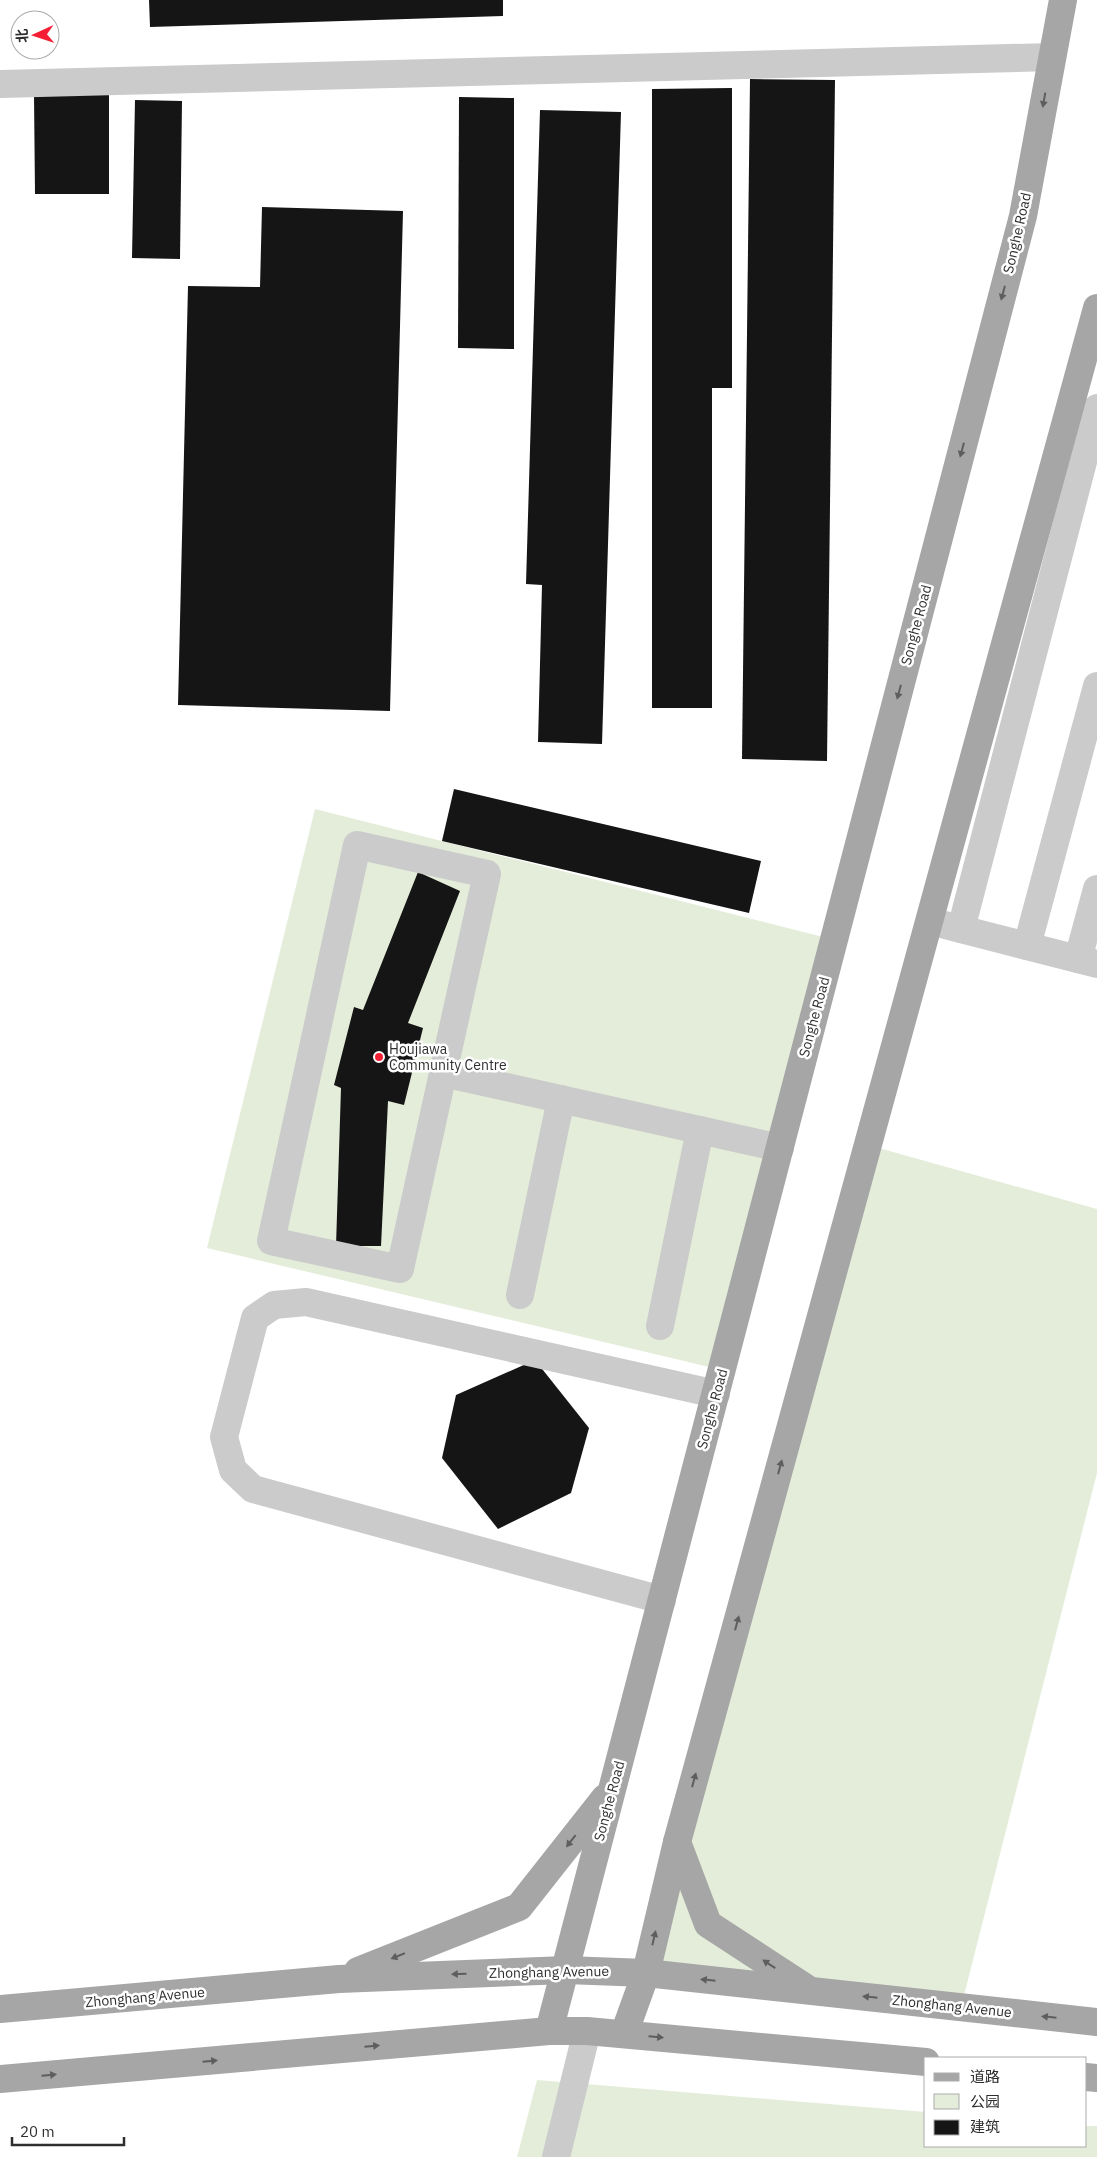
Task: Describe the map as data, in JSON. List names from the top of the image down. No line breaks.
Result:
{"streets":{"main road":["Songhe Road","Zhonghang Avenue"]},"crossings":[["Songhe Road","Zhonghang Avenue"]],"places":["Houjiawa Community Centre"],"legend":["道路","公园","建筑"],"scale_bar":"20 m","north":"left"}
